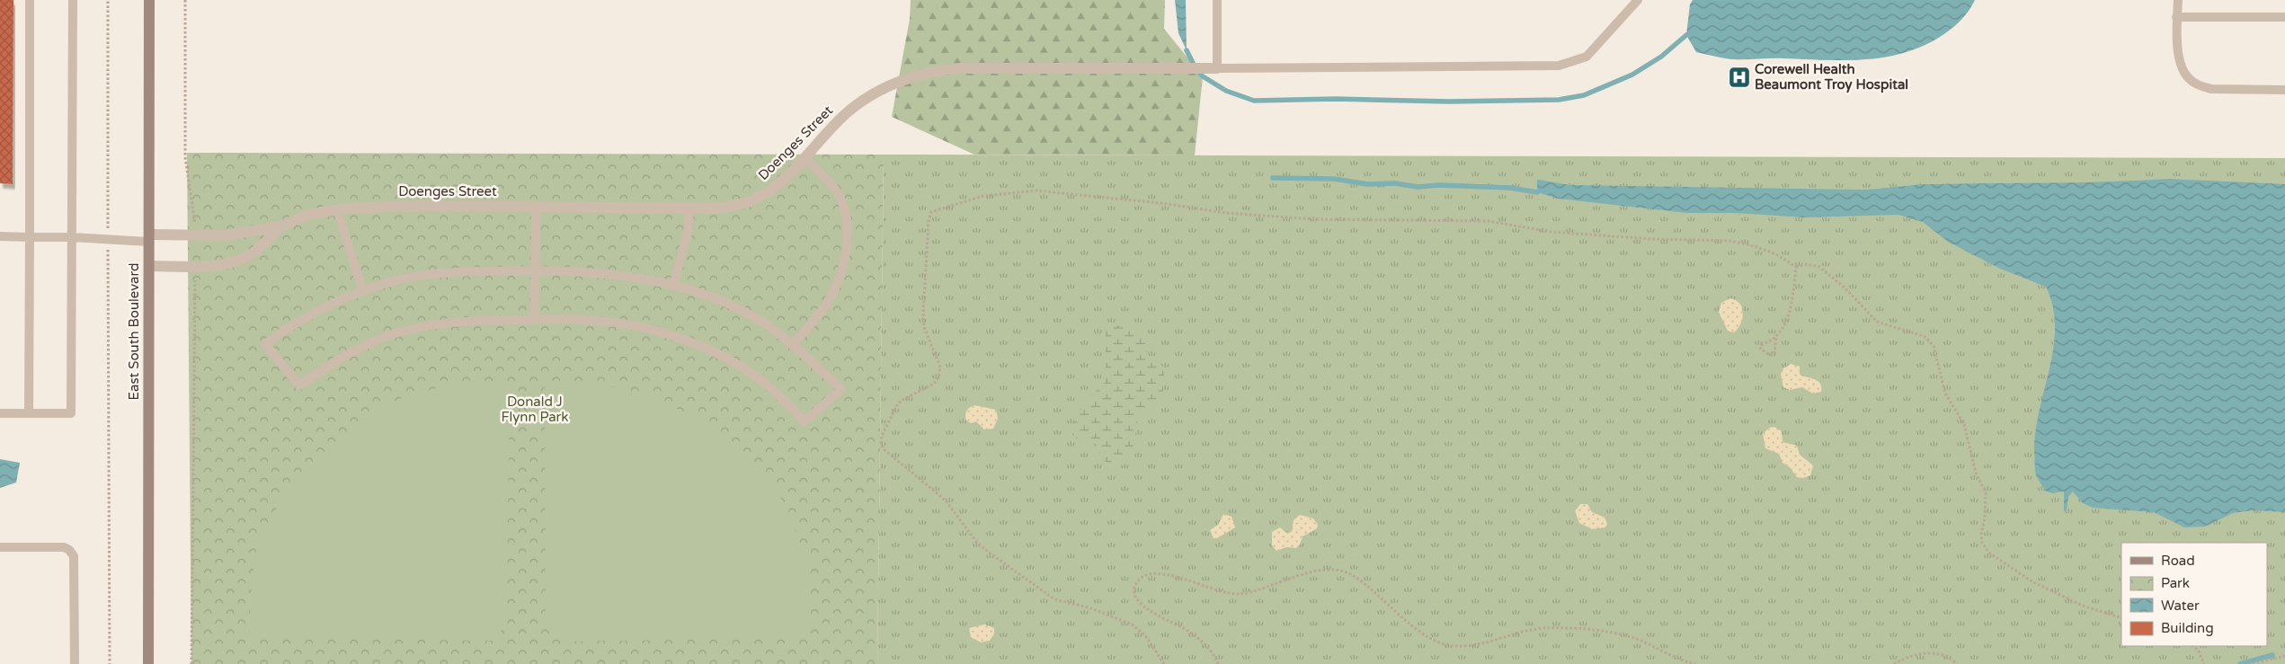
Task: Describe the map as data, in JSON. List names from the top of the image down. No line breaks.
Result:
{"streets":{"street":["Doenges Street","East South Boulevard"]},"crossings":[["Doenges Street","East South Boulevard"]],"parks":["Donald J Flynn Park"],"places":{"hospital":["Corewell Health Beaumont Troy Hospital"]},"legend":["Road","Park","Water","Building"]}
